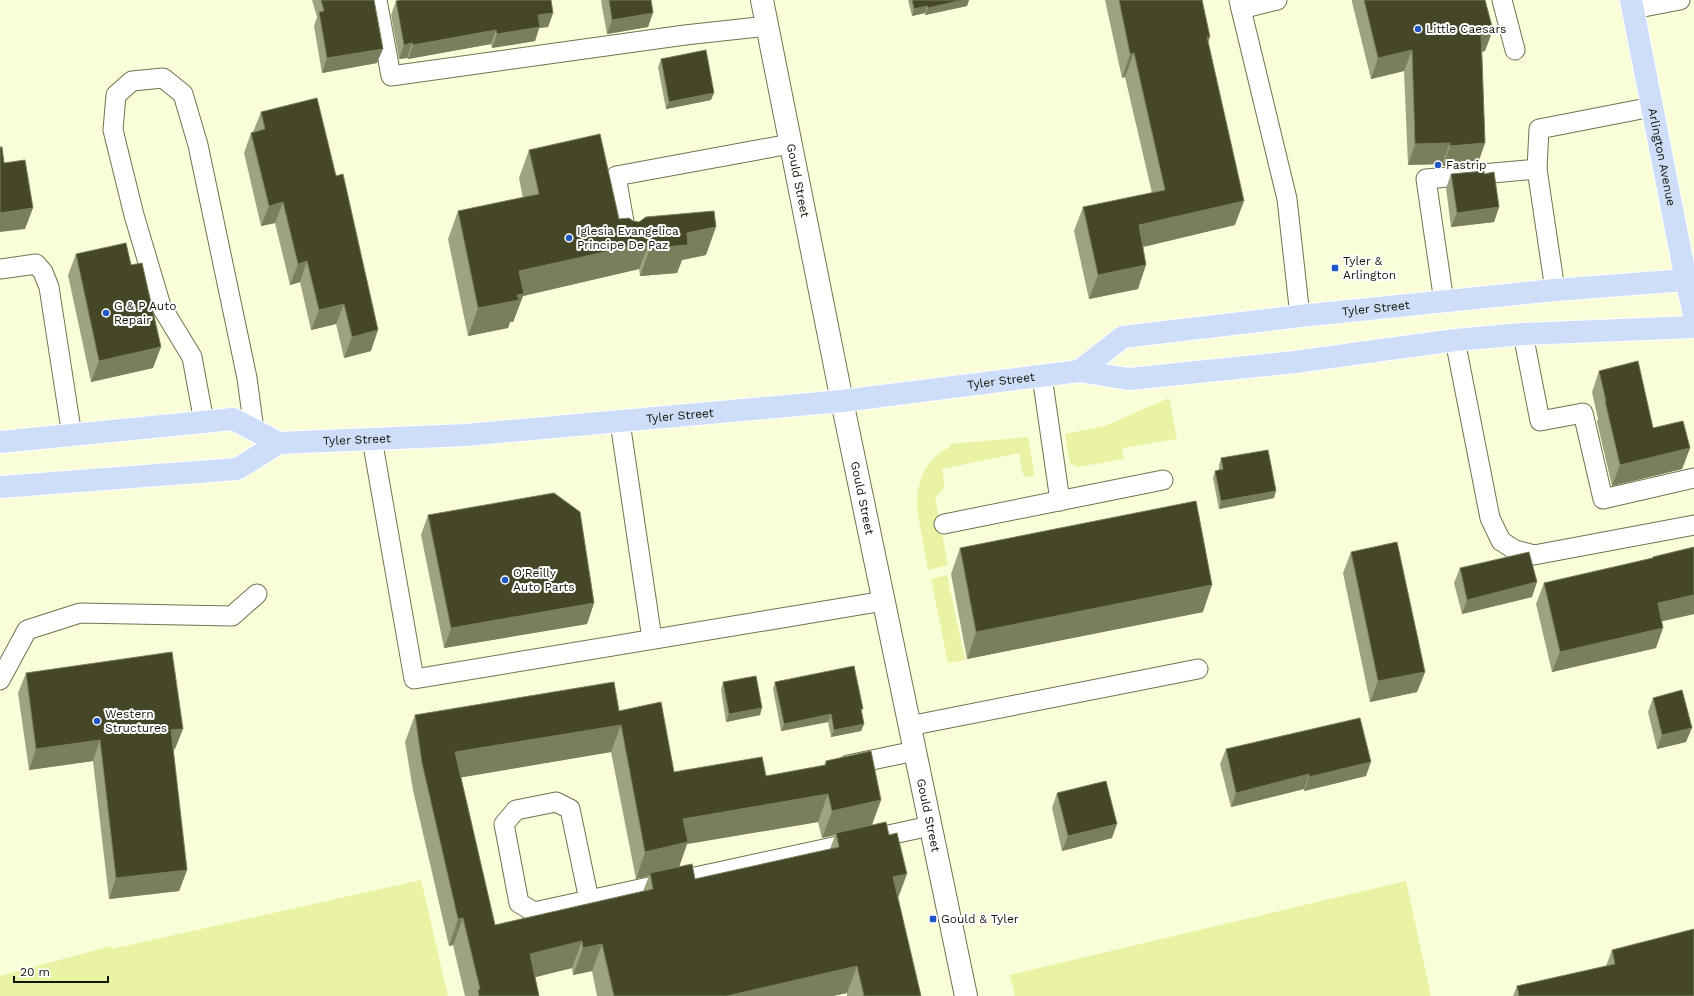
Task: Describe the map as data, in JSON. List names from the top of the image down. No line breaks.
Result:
{"streets":{"main road":["Arlington Avenue","Tyler Street"],"street":["Gould Street"]},"crossings":[["Arlington Avenue","Tyler Street"],["Gould Street","Tyler Street"]],"places":{"other":["Little Caesars","Fastrip","Iglesia Evangelica Principe De Paz","G & P Auto Repair","O'Reilly Auto Parts","Western Structures"],"transit":["Tyler & Arlington","Gould & Tyler"]},"scale_bar":"20 m"}
